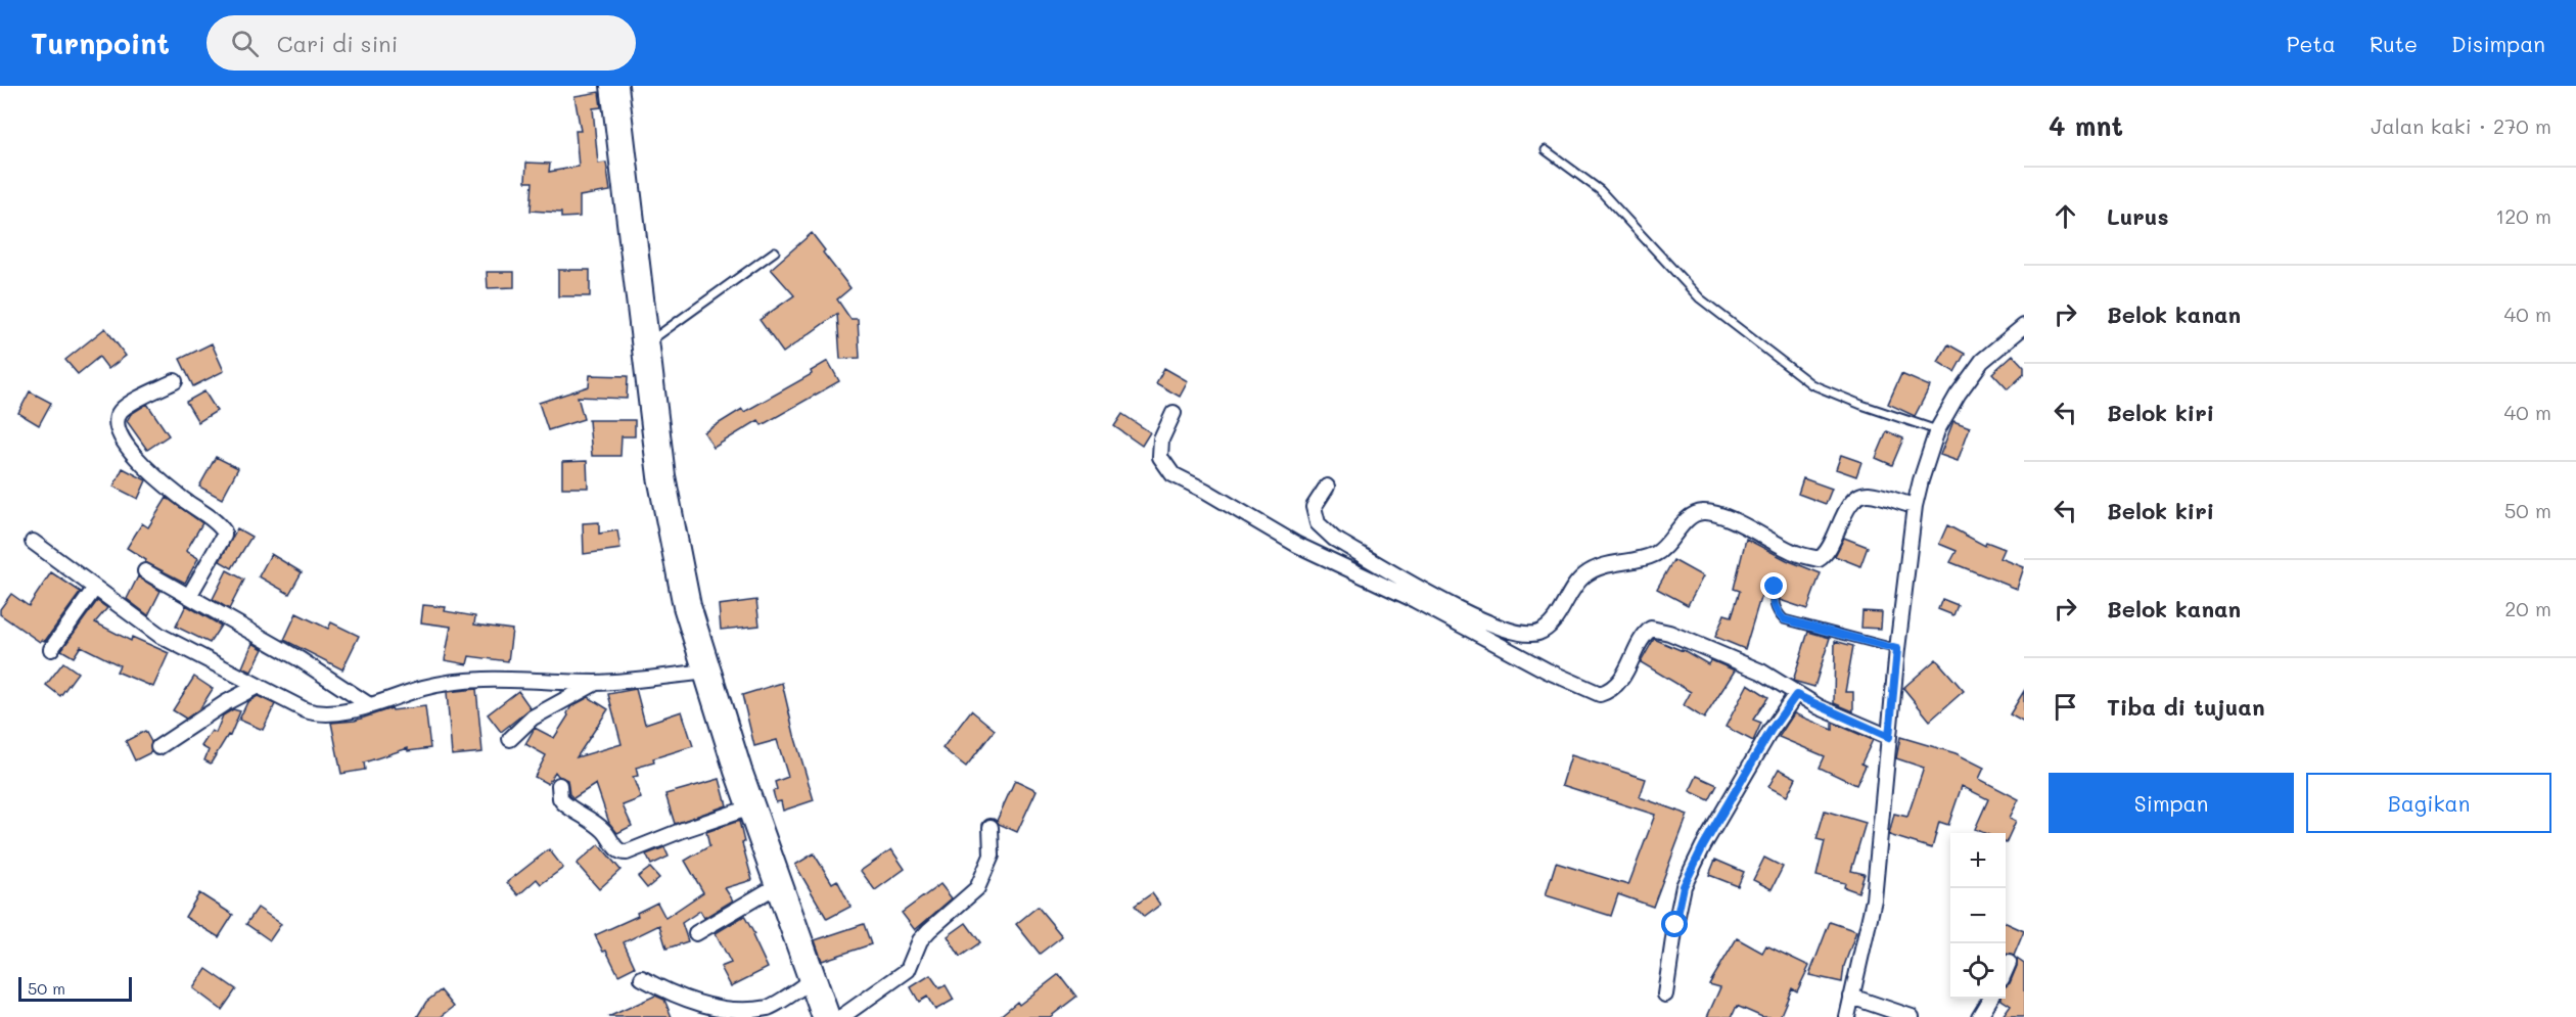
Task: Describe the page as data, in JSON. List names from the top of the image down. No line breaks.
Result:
{"scale_bar":"50 m","page":{"header":"Turnpoint","search":"Cari di sini","nav":["Peta","Rute","Disimpan"],"heading":["4 mnt","Jalan kaki · 270 m"],"list":[["Lurus","120 m"],["Belok kanan","40 m"],["Belok kiri","40 m"],["Belok kiri","50 m"],["Belok kanan","20 m"],"Tiba di tujuan"],"buttons":["Simpan","Bagikan"],"map_buttons":["+","−"],"scale":"50 m"}}
